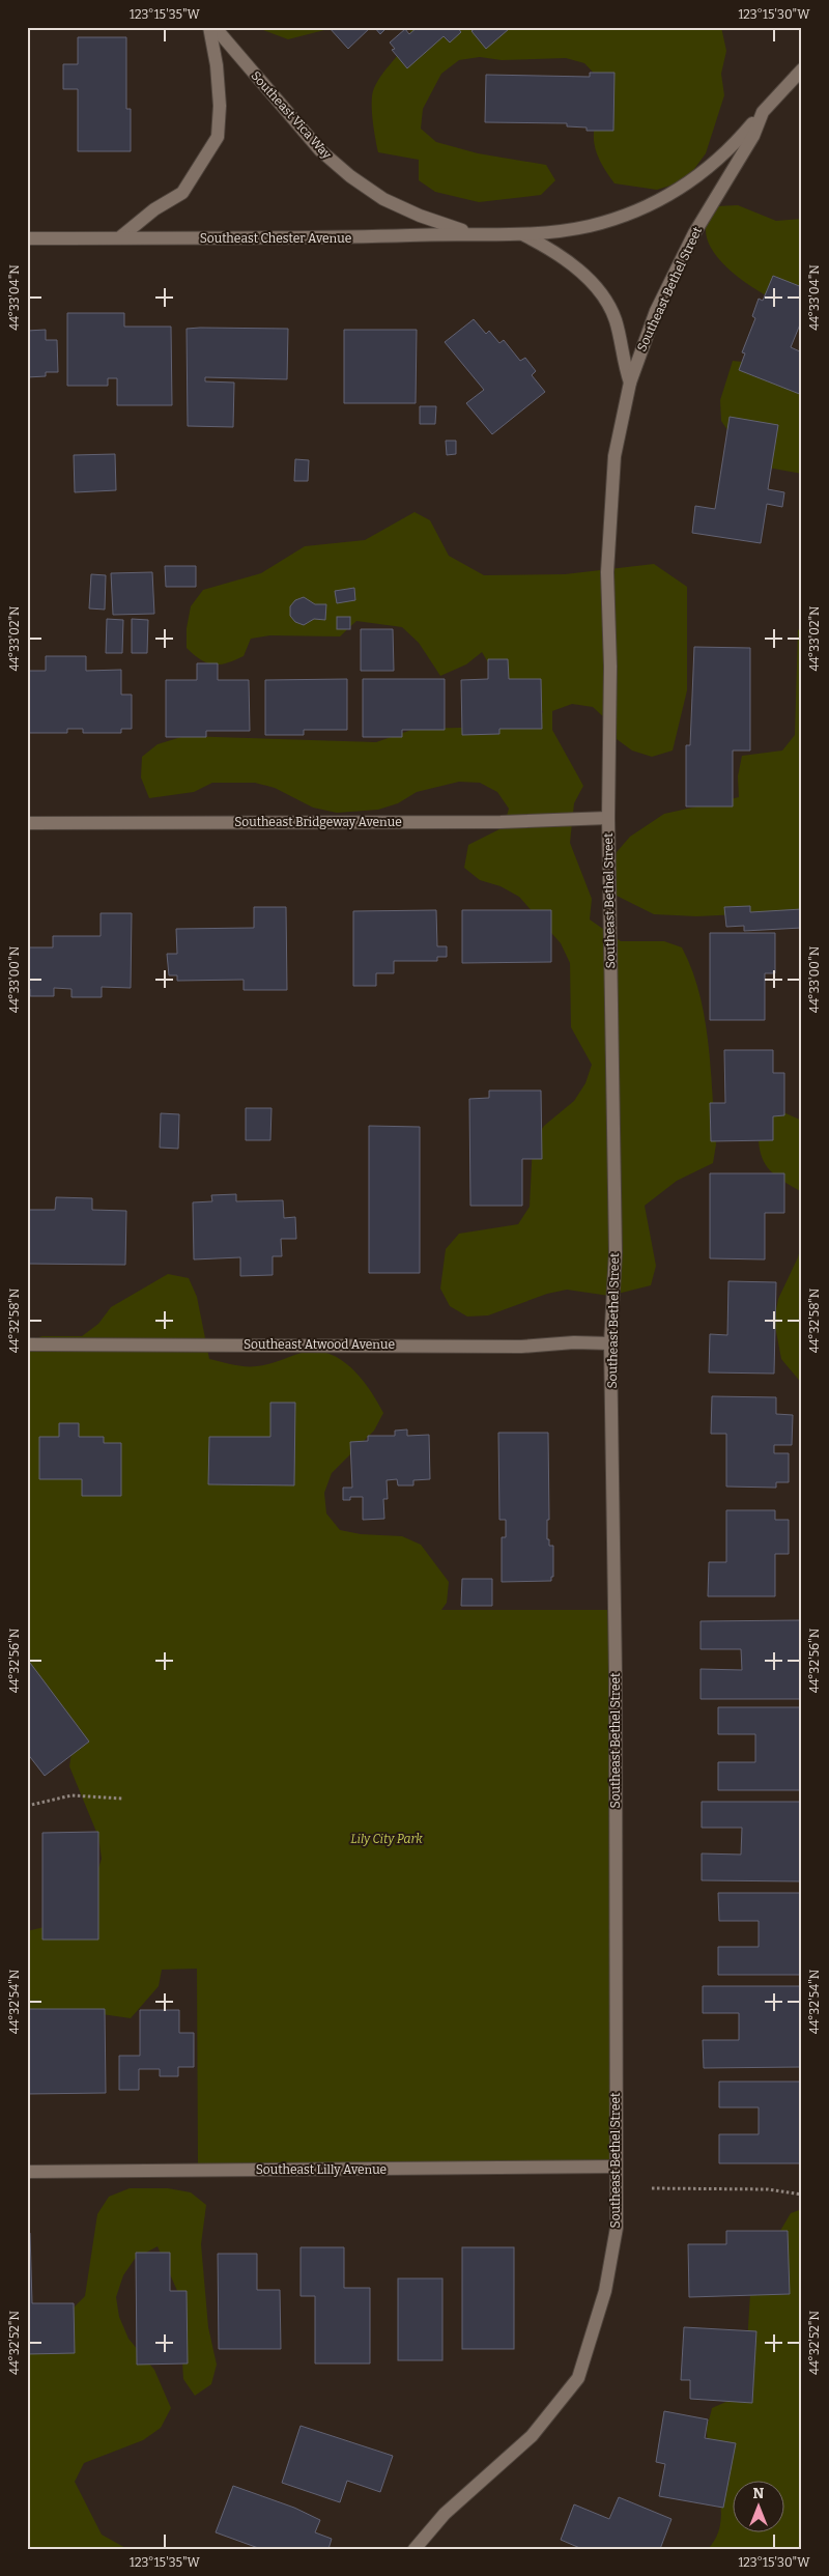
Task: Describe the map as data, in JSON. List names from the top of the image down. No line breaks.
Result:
{"streets":{"street":["Southeast Vica Way","Southeast Chester Avenue","Southeast Bethel Street","Southeast Bridgeway Avenue","Southeast Atwood Avenue","Southeast Lilly Avenue"]},"crossings":[["Southeast Vica Way","Southeast Chester Avenue"],["Southeast Chester Avenue","Southeast Bethel Street"],["Southeast Bethel Street","Southeast Bridgeway Avenue"],["Southeast Bethel Street","Southeast Atwood Avenue"],["Southeast Bethel Street","Southeast Lilly Avenue"]],"parks":["Lily City Park"],"north":"top","coordinates":["123°15'35\"W","123°15'30\"W","44°33'04\"N","44°33'02\"N","44°33'00\"N","44°32'58\"N","44°32'56\"N","44°32'54\"N","44°32'52\"N"]}
